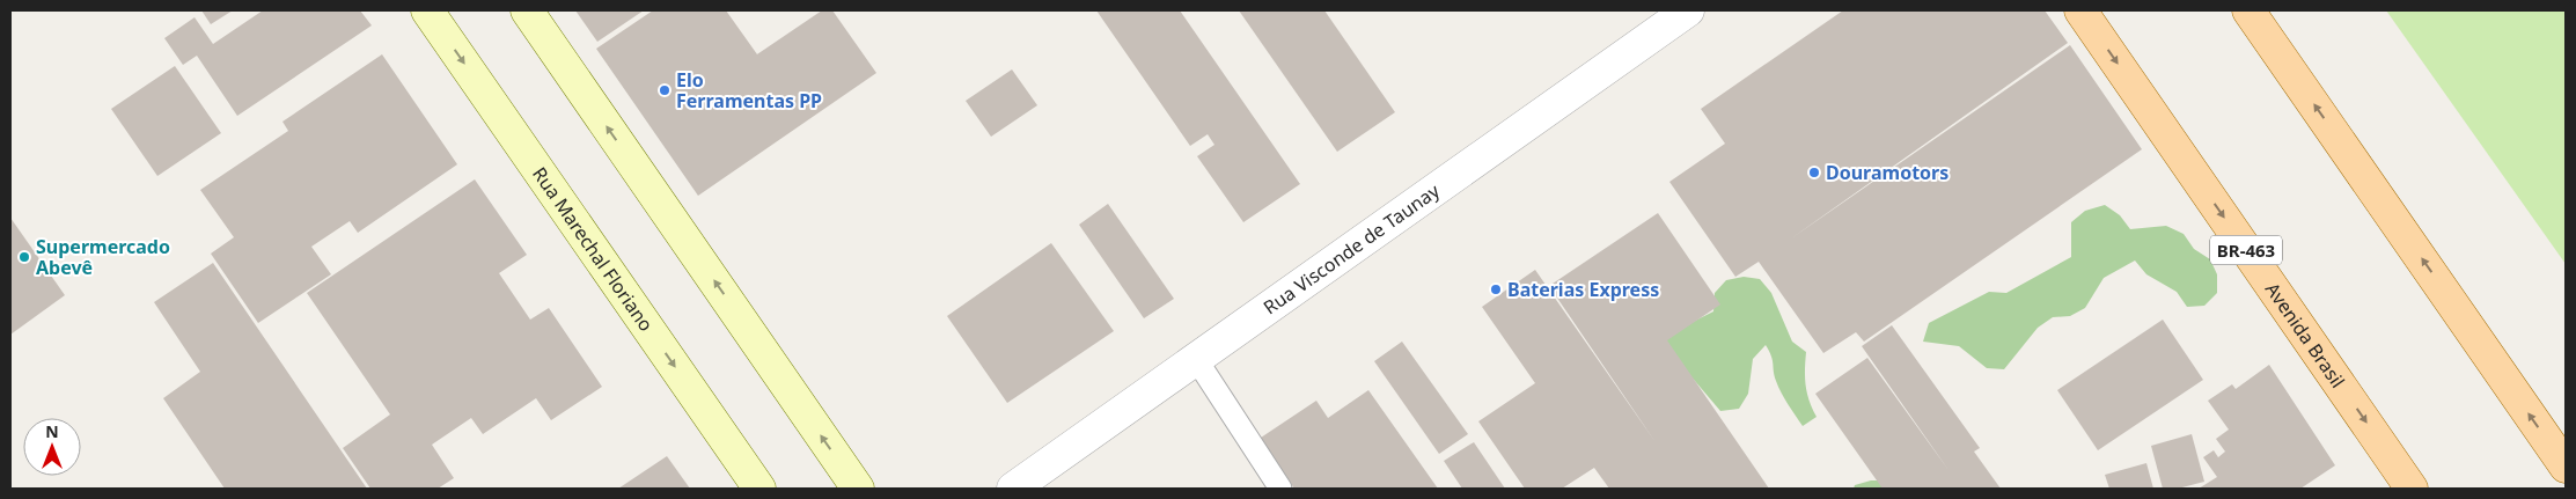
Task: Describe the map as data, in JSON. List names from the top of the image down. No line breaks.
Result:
{"streets":{"main road":["Rua Marechal Floriano","BR-463","Avenida Brasil"],"street":["Rua Visconde de Taunay"]},"places":["Elo Ferramentas PP","Douramotors","Supermercado Abevê","Baterias Express"],"north":"top"}
